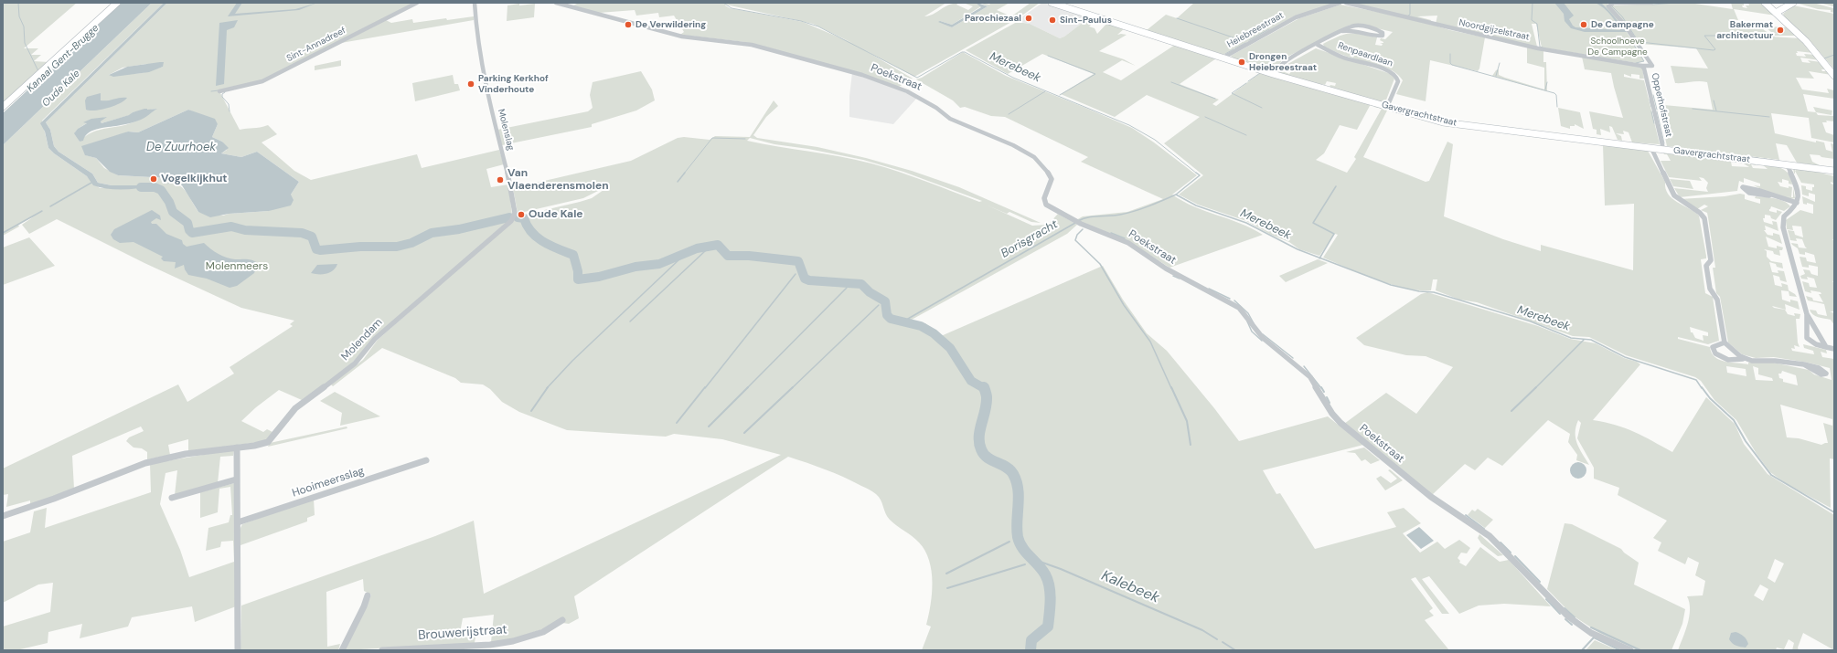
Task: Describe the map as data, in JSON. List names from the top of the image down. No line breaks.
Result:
{"streets":{"street":["Heiebreestraat","Noordgijzelstraat","Sint-Annadreef","Renpaardlaan","Poekstraat","Opperhofstraat","Gavergrachtstraat","Molenslag","Molendam","Hooimeersslag","Brouwerijstraat"]},"crossings":[["Heiebreestraat","Gavergrachtstraat"],["Noordgijzelstraat","Opperhofstraat"],["Renpaardlaan","Gavergrachtstraat"],["Opperhofstraat","Gavergrachtstraat"],["Molenslag","Molendam"]],"water":["Kanaal Gent-Brugge","Merebeek","Oude Kale","De Zuurhoek","Borisgracht","Kalebeek"],"parks":["Schoolhoeve De Campagne","Molenmeers"],"places":["Parochiezaal","Sint-Paulus","De Verwildering","De Campagne","Bakermat architectuur","Drongen Heiebreestraat","Parking Kerkhof Vinderhoute","Vogelkijkhut","Van Vlaenderensmolen","Oude Kale"]}
